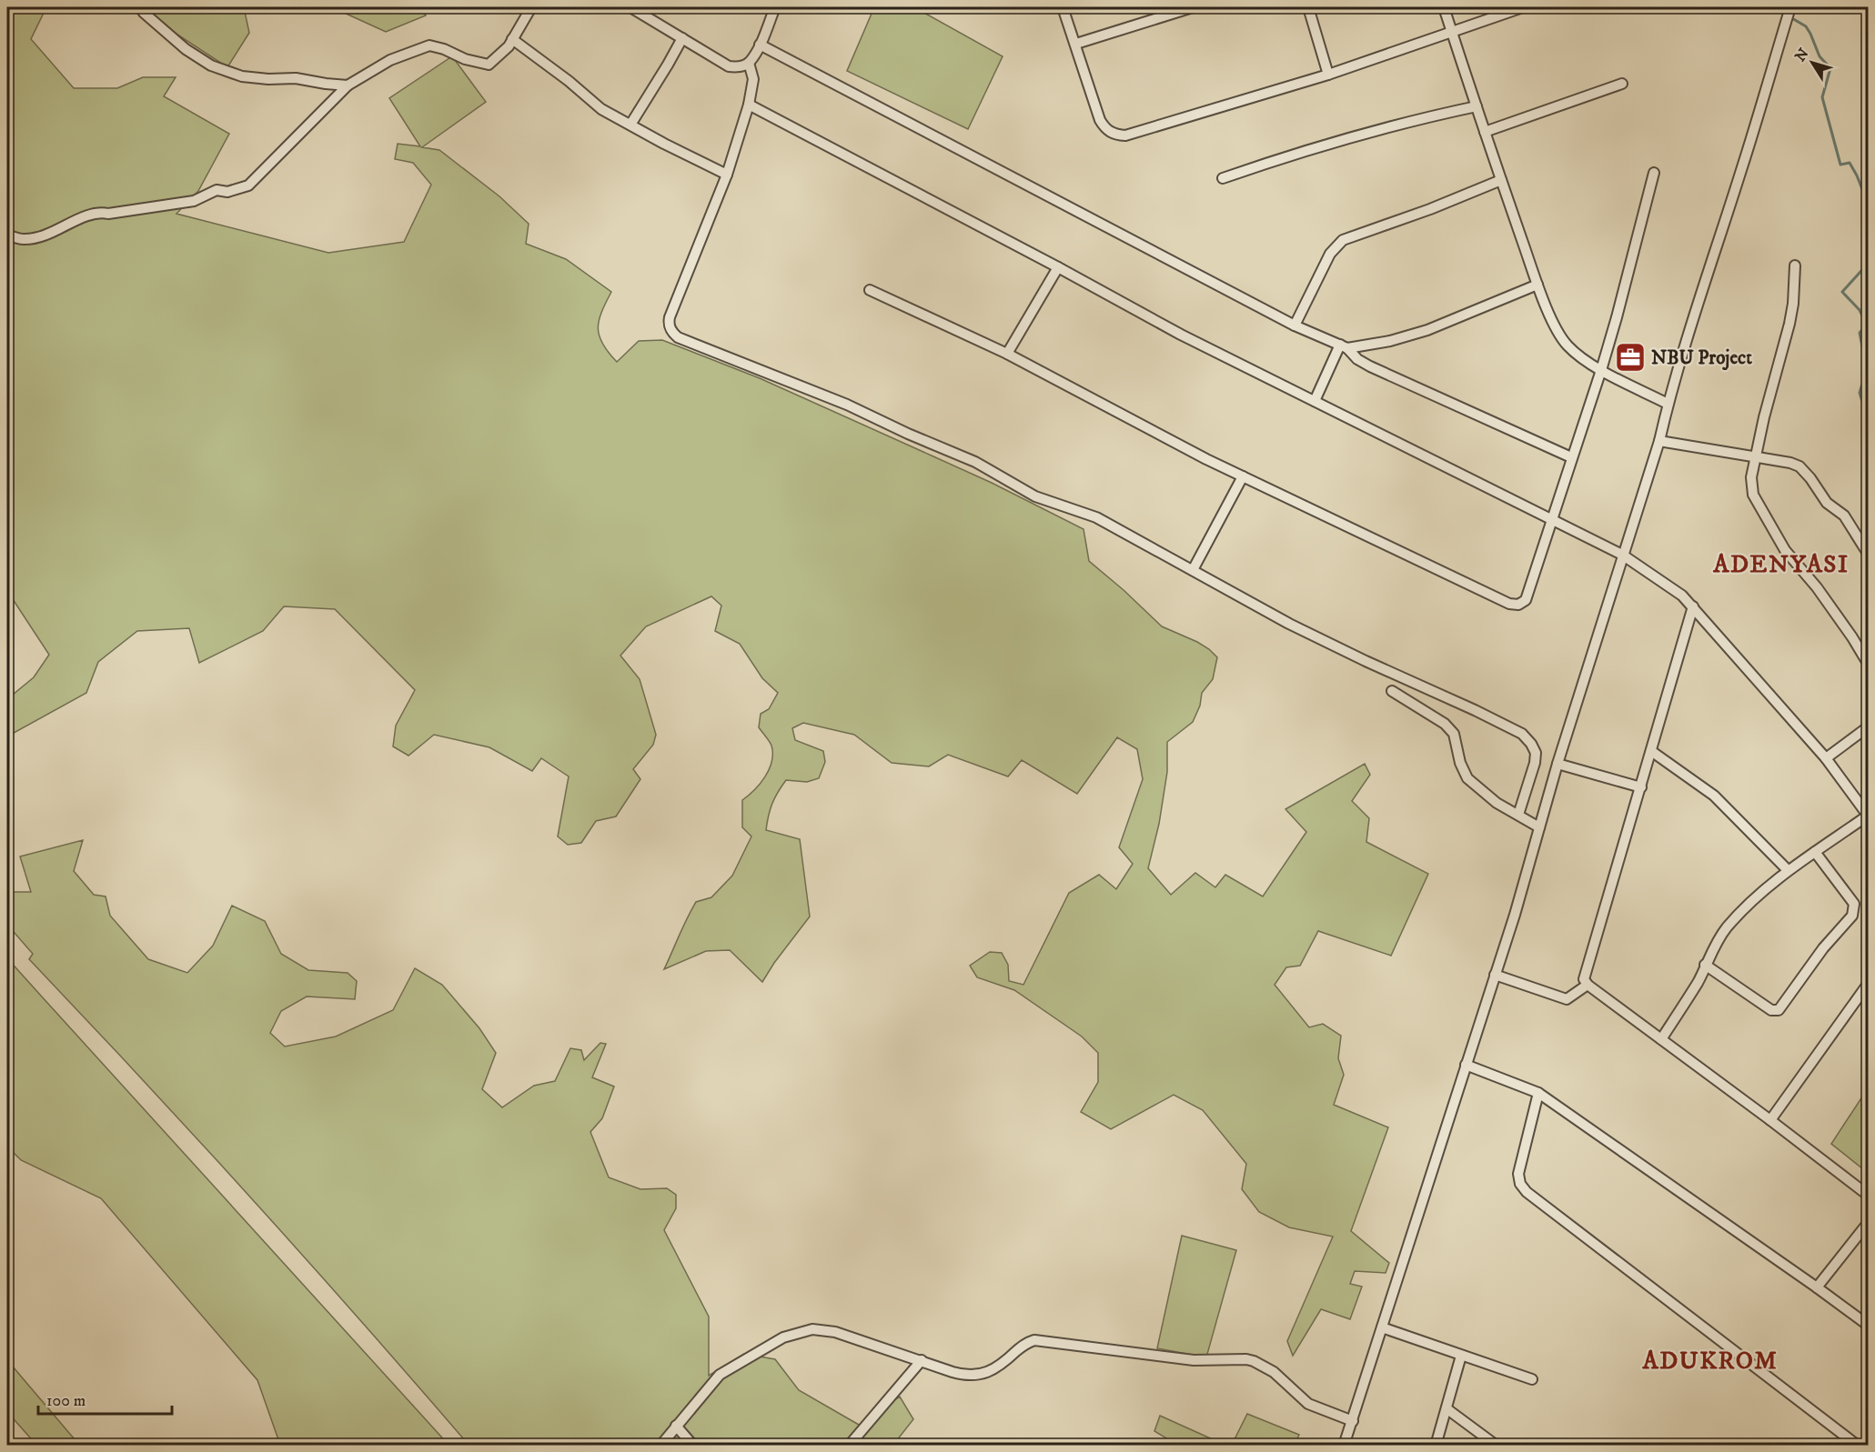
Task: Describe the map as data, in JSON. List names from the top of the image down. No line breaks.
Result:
{"districts":["ADENYASI","ADUKROM"],"places":{"office":["NBU Project"]},"scale_bar":"100 m","north":"top left"}
